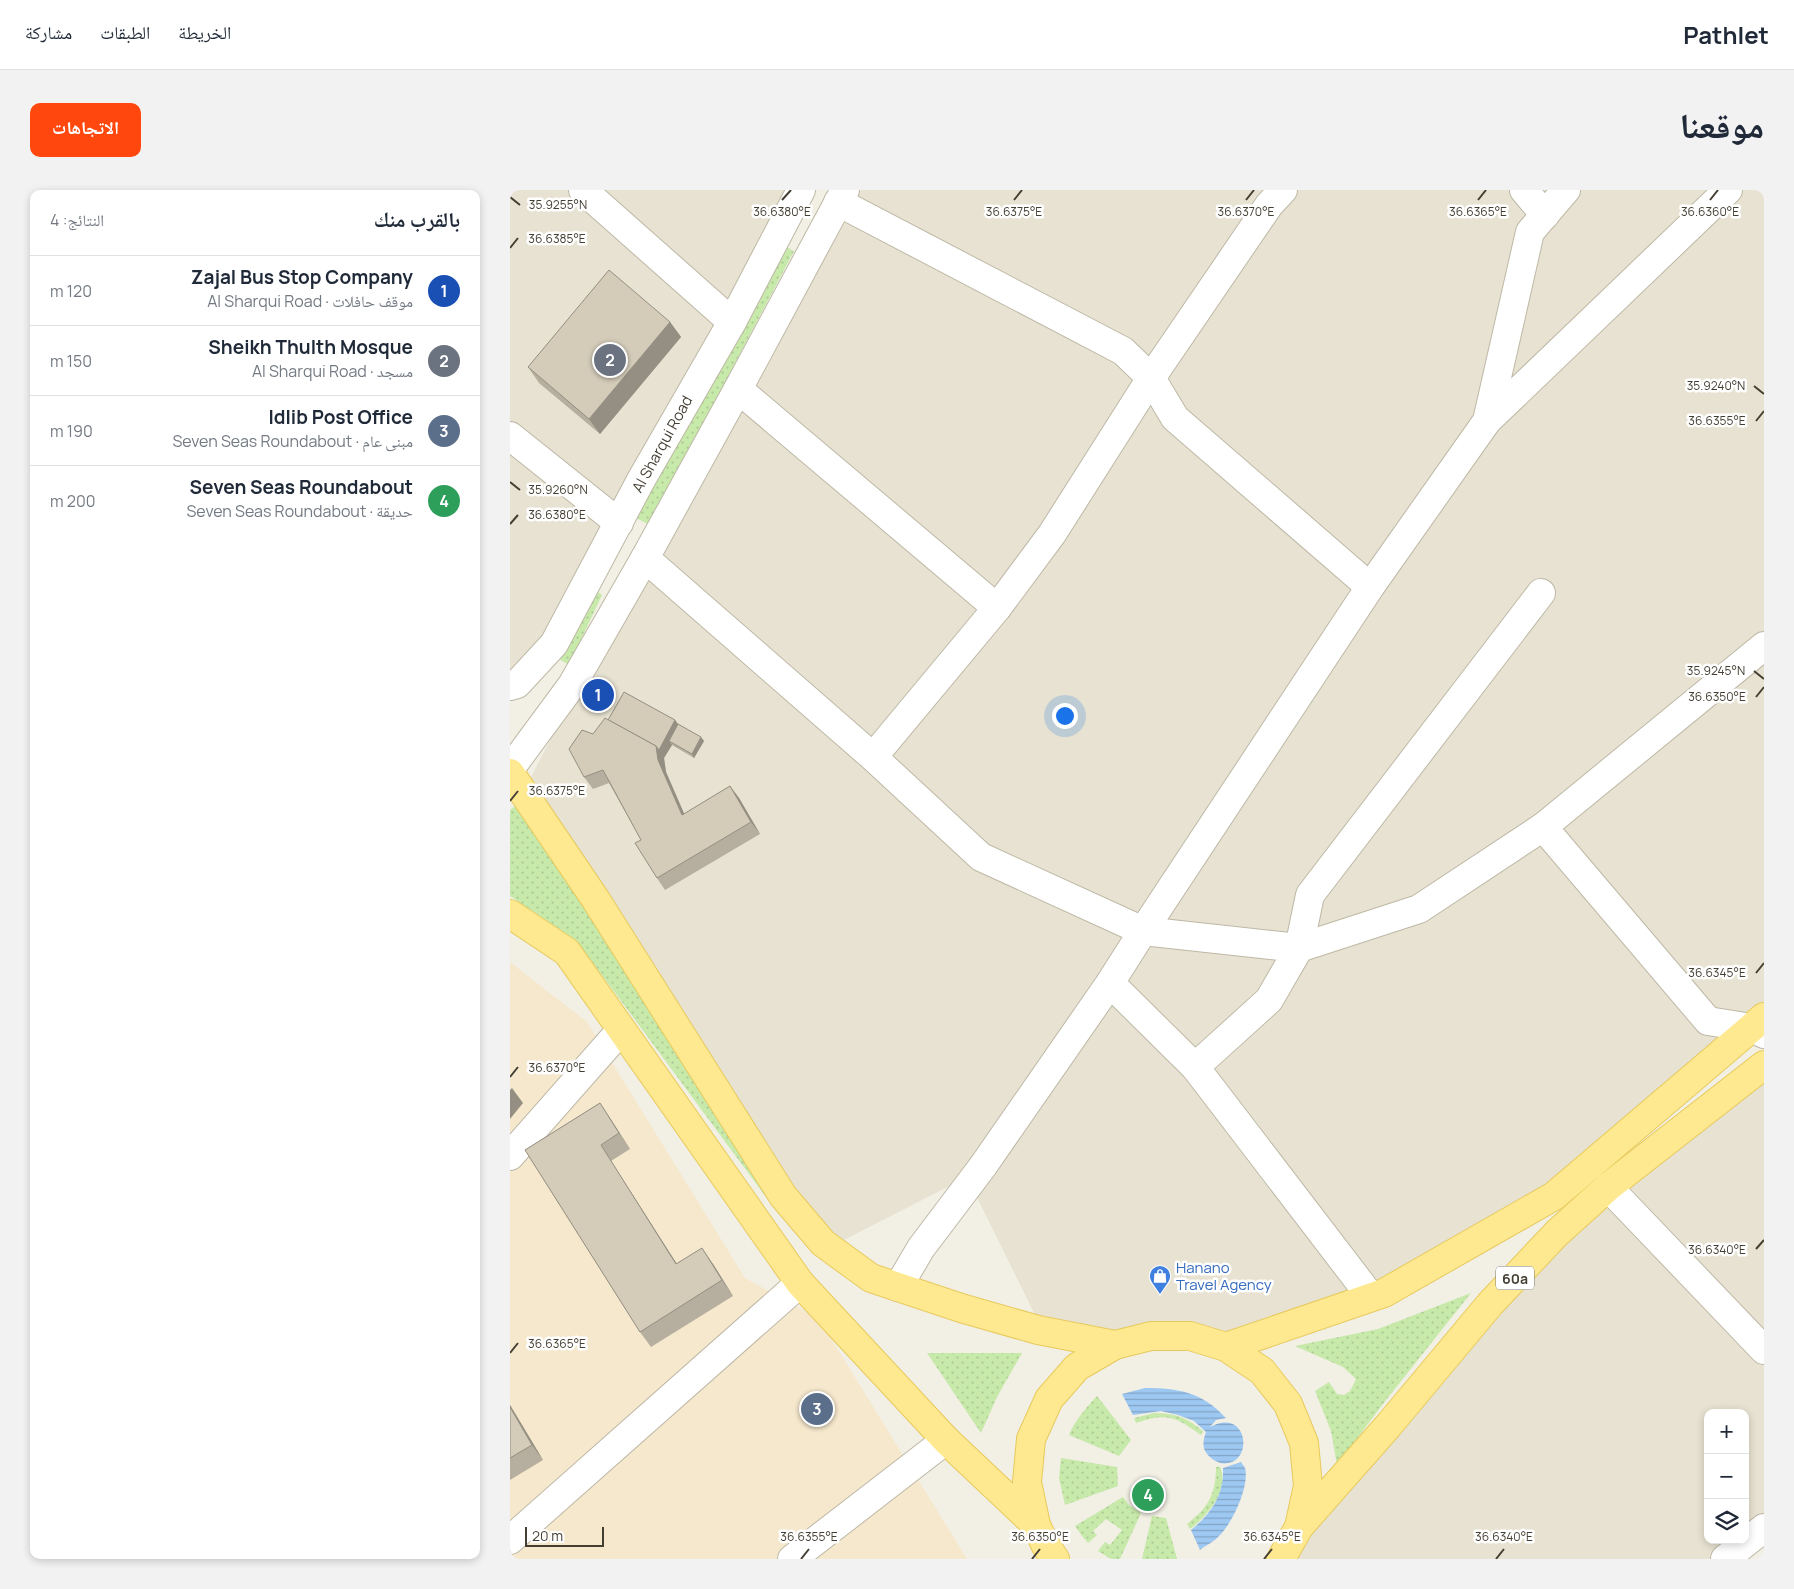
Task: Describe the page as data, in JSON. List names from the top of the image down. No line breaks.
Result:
{"streets":{"main road":["60a"],"street":["Al Sharqui Road"]},"places":{"shop":["Hanano Travel Agency"]},"scale_bar":"20 m","page":{"header":"Pathlet","nav":["الخريطة","الطبقات","مشاركة"],"title":"موقعنا","buttons":"الاتجاهات","heading":["بالقرب منك","النتائج: 4"],"list":[{"mark":"1","name":"Zajal Bus Stop Company","note":"موقف حافلات · Al Sharqui Road","value":"120 m"},{"mark":"2","name":"Sheikh Thulth Mosque","note":"مسجد · Al Sharqui Road","value":"150 m"},{"mark":"3","name":"Idlib Post Office","note":"مبنى عام · Seven Seas Roundabout","value":"190 m"},{"mark":"4","name":"Seven Seas Roundabout","note":"حديقة · Seven Seas Roundabout","value":"200 m"}],"pins":["2","1","3","4"],"map_buttons":["+","−"],"scale":"20 m"},"coordinates":["35.9255°N","36.6380°E","36.6375°E","36.6370°E","36.6365°E","36.6360°E","36.6385°E","35.9240°N","36.6355°E","35.9260°N","35.9245°N","36.6350°E","36.6345°E","36.6340°E"]}
